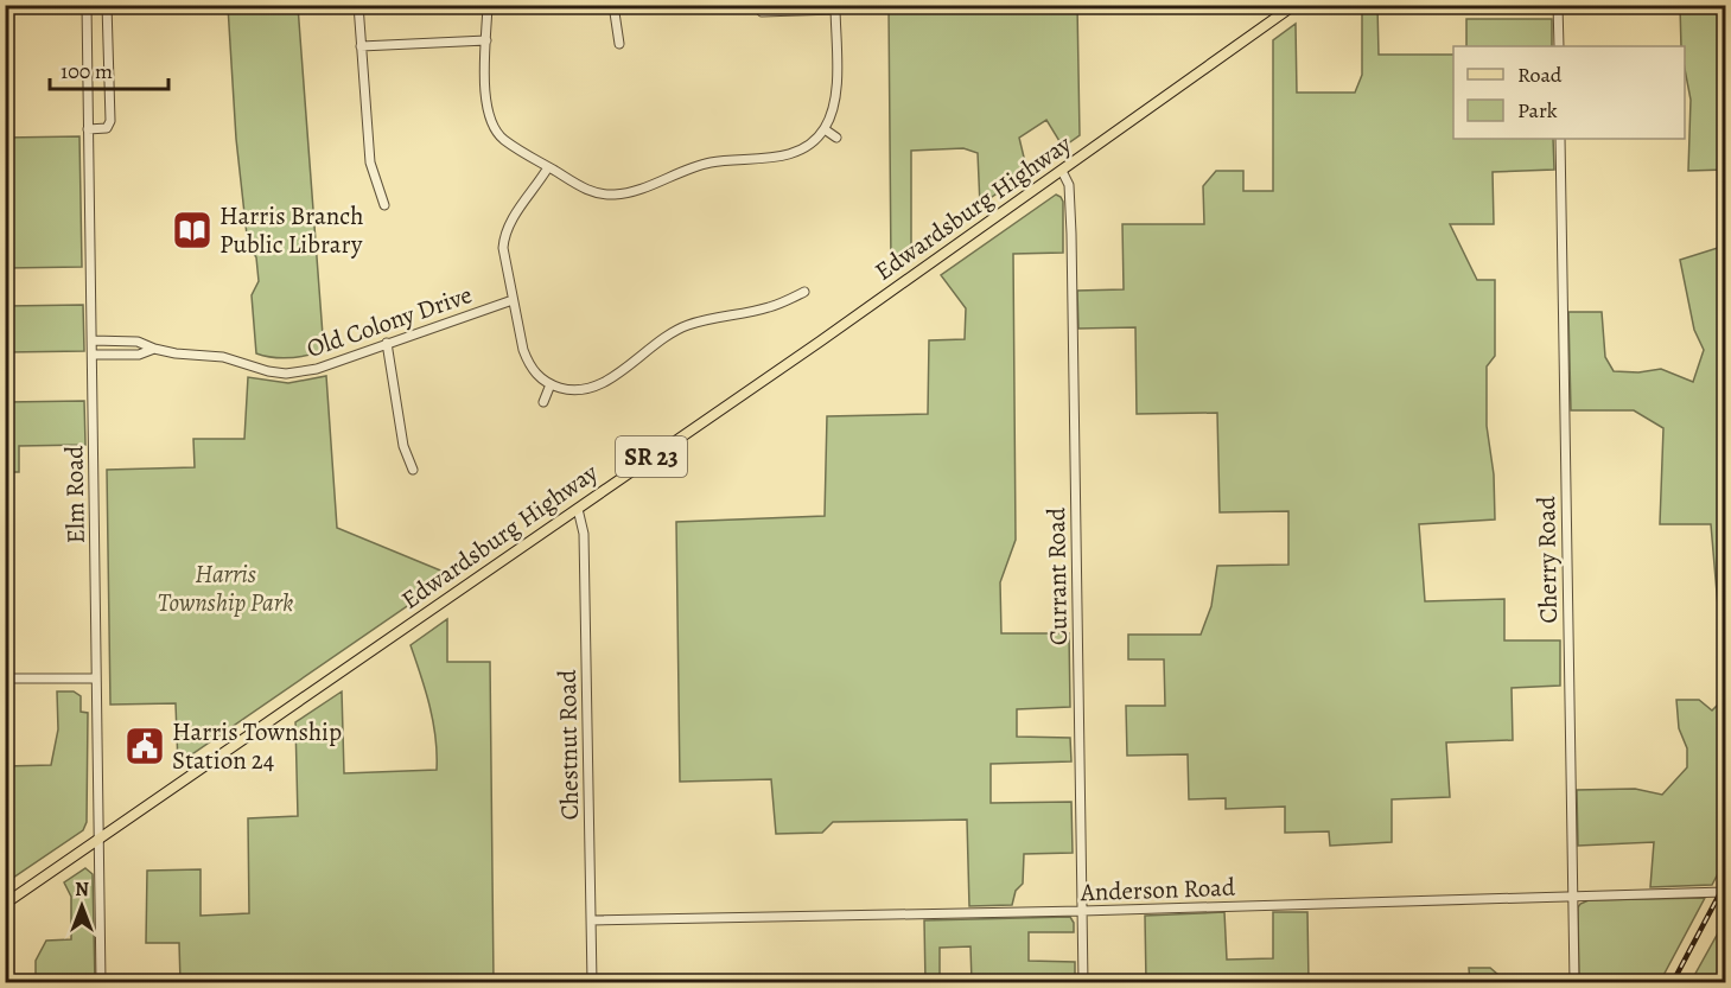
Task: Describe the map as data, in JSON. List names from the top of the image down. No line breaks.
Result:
{"streets":{"main road":["Edwardsburg Highway","SR 23"],"street":["Old Colony Drive","Elm Road","Cherry Road","Currant Road","Chestnut Road","Anderson Road"]},"crossings":[["Edwardsburg Highway","Elm Road"],["Edwardsburg Highway","Currant Road"],["Edwardsburg Highway","Chestnut Road"],["Old Colony Drive","Elm Road"],["Cherry Road","Anderson Road"],["Currant Road","Anderson Road"],["Chestnut Road","Anderson Road"]],"parks":["Harris Township Park"],"places":{"library":["Harris Branch Public Library"],"public building":["Harris Township Station 24"]},"legend":["Road","Park"],"scale_bar":"100 m","north":"top"}
